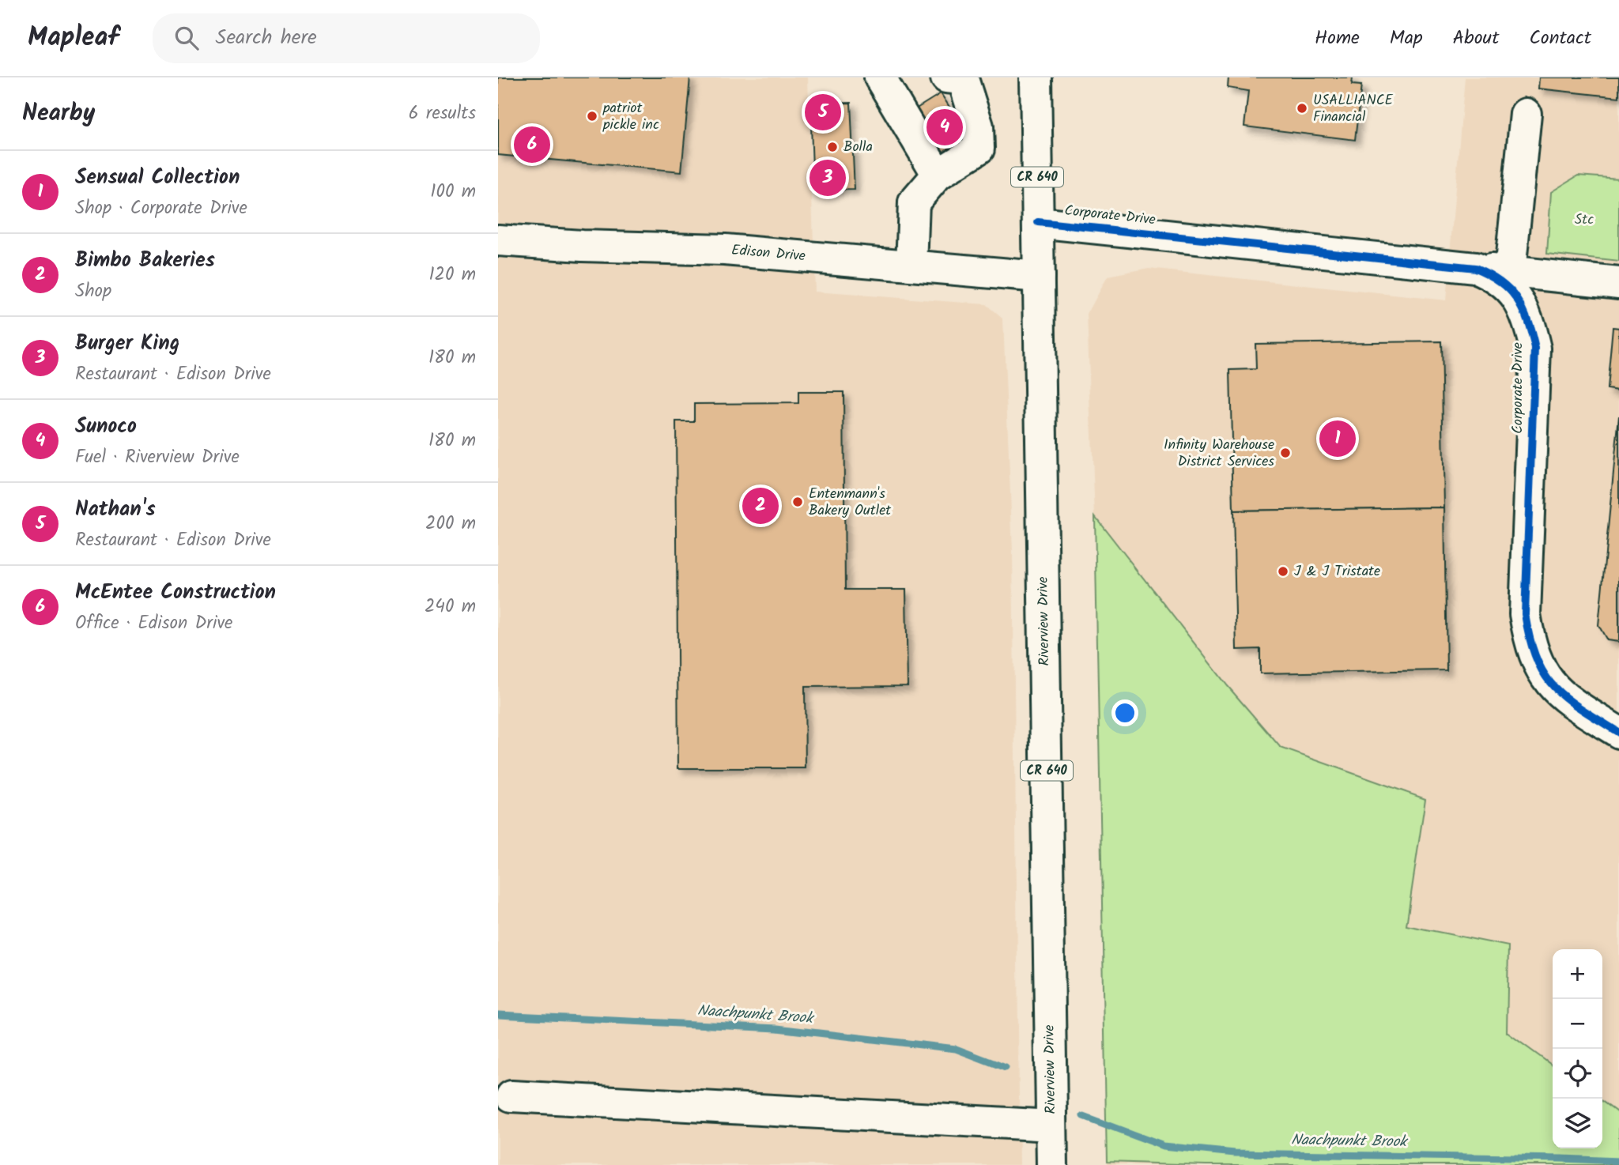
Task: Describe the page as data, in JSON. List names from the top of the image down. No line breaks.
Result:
{"streets":{"main road":["CR 640","Corporate Drive","Edison Drive","Riverview Drive"]},"crossings":[["Corporate Drive","Riverview Drive"],["Edison Drive","Riverview Drive"]],"water":["Naachpunkt Brook"],"parks":["Stc"],"places":["USALLIANCE Financial","patriot pickle inc","Bolla","Infinity Warehouse District Services","Entenmann's Bakery Outlet","J & J Tristate"],"page":{"header":"Mapleaf","search":"Search here","nav":["Home","Map","About","Contact"],"heading":["Nearby","6 results"],"pins":["5","4","6","3","1","2"],"list":[{"mark":"1","name":"Sensual Collection","note":"Shop · Corporate Drive","value":"100 m"},{"mark":"2","name":"Bimbo Bakeries","note":"Shop","value":"120 m"},{"mark":"3","name":"Burger King","note":"Restaurant · Edison Drive","value":"180 m"},{"mark":"4","name":"Sunoco","note":"Fuel · Riverview Drive","value":"180 m"},{"mark":"5","name":"Nathan's","note":"Restaurant · Edison Drive","value":"200 m"},{"mark":"6","name":"McEntee Construction","note":"Office · Edison Drive","value":"240 m"}],"map_buttons":["+","−"]}}
